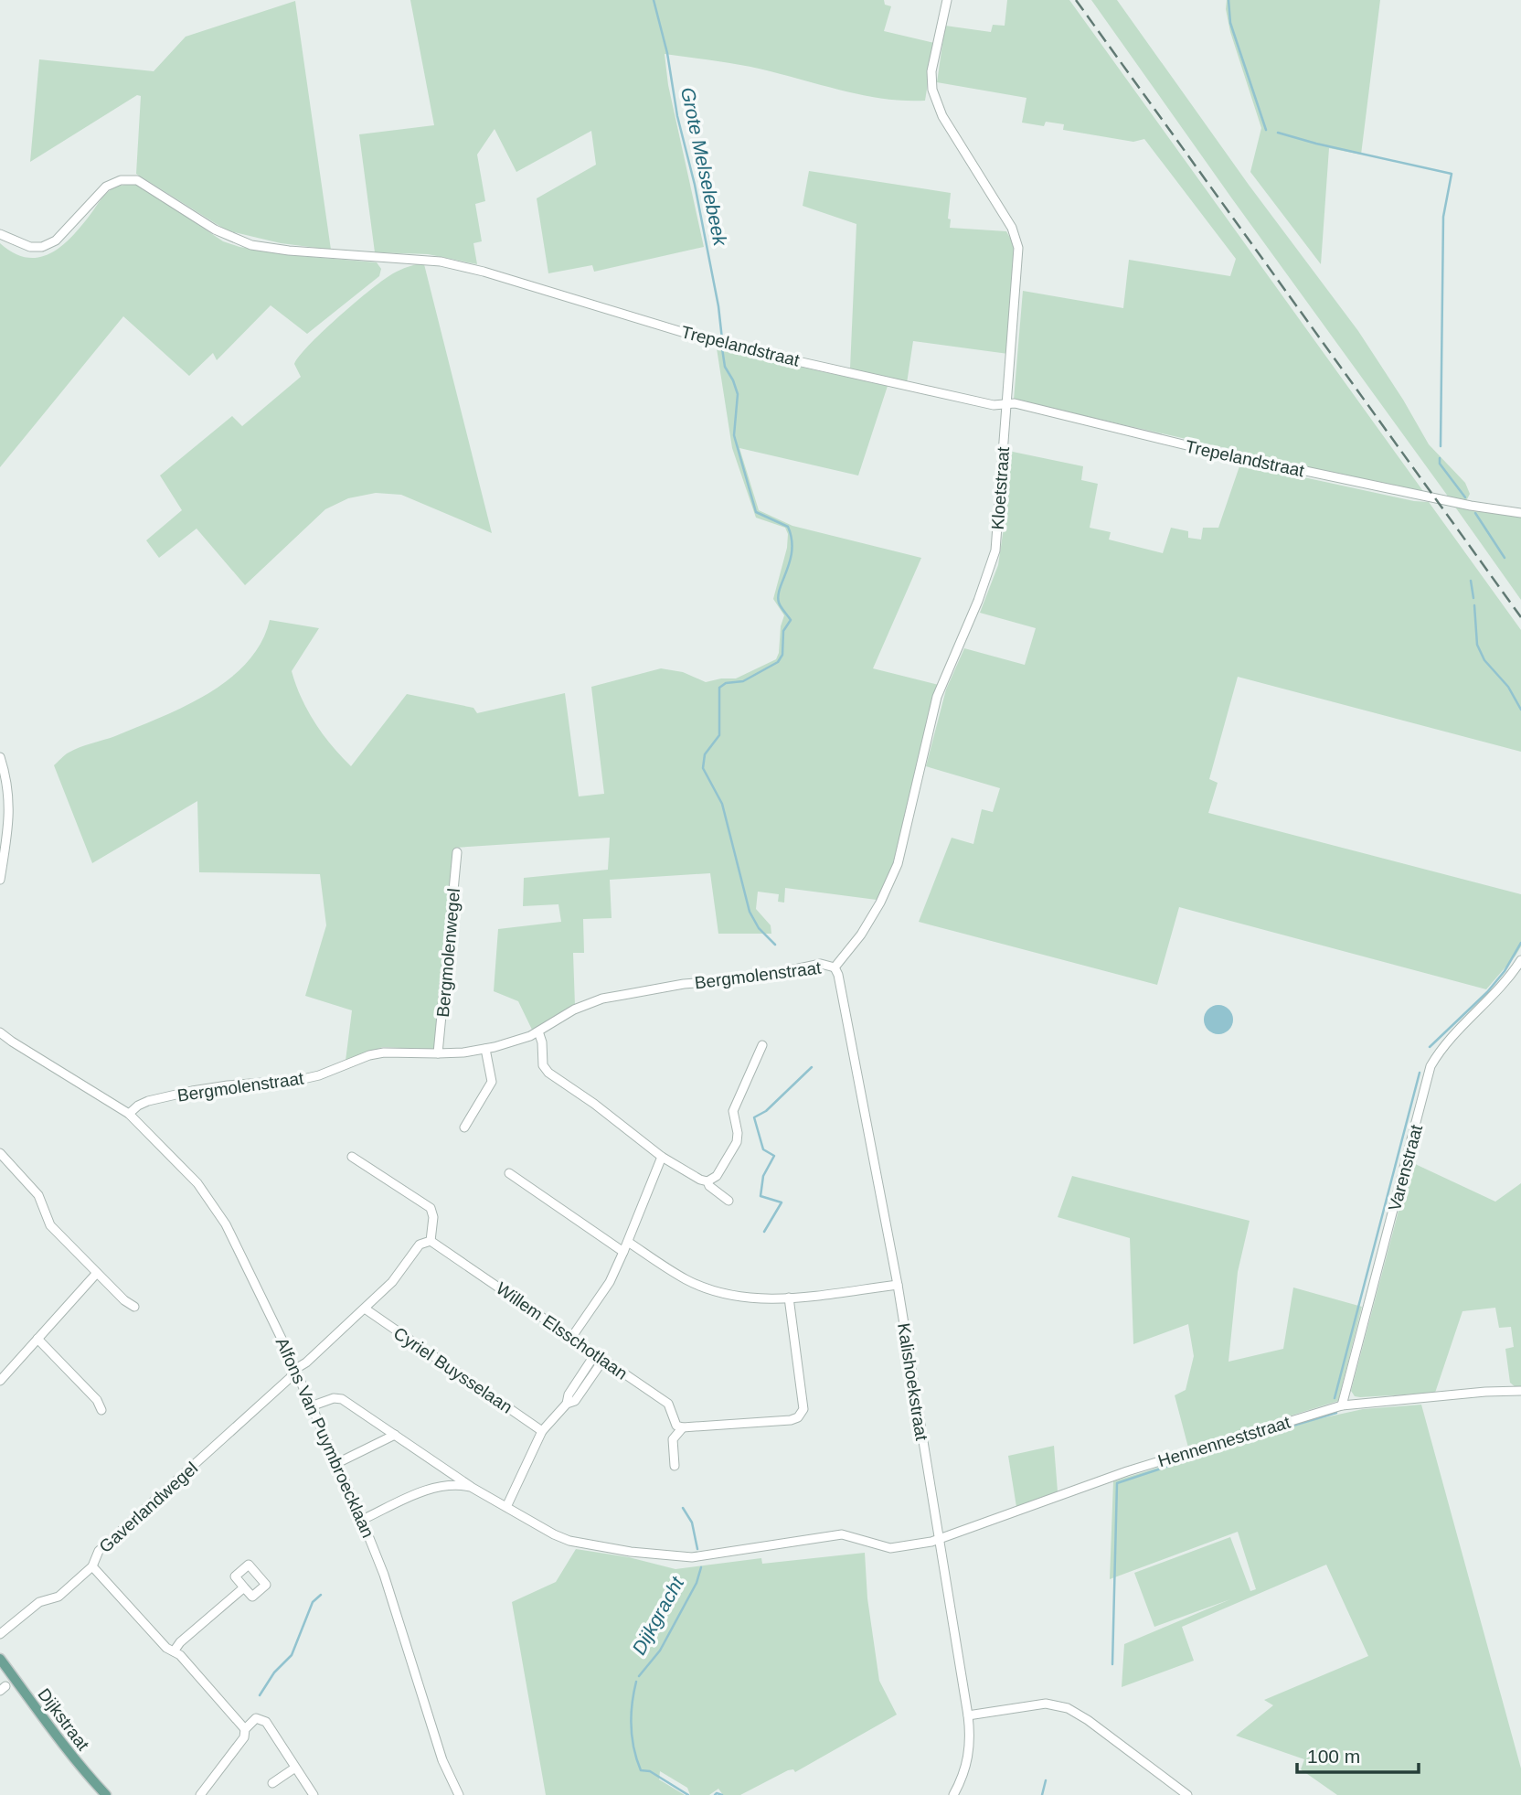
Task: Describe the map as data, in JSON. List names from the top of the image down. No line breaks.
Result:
{"streets":{"main road":["Dijkstraat"],"street":["Trepelandstraat","Kloetstraat","Bergmolenwegel","Bergmolenstraat","Varenstraat","Willem Elsschotlaan","Cyriel Buysselaan","Kalishoekstraat","Alfons Van Puymbroecklaan","Hennenneststraat","Gaverlandwegel"]},"crossings":[["Trepelandstraat","Kloetstraat"],["Kloetstraat","Bergmolenstraat"],["Kloetstraat","Kalishoekstraat"],["Bergmolenwegel","Bergmolenstraat"],["Bergmolenstraat","Kalishoekstraat"],["Bergmolenstraat","Alfons Van Puymbroecklaan"],["Varenstraat","Hennenneststraat"],["Willem Elsschotlaan","Gaverlandwegel"],["Cyriel Buysselaan","Gaverlandwegel"],["Kalishoekstraat","Hennenneststraat"],["Alfons Van Puymbroecklaan","Hennenneststraat"],["Alfons Van Puymbroecklaan","Gaverlandwegel"]],"water":["Grote Melselebeek","Dijkgracht"],"scale_bar":"100 m"}
